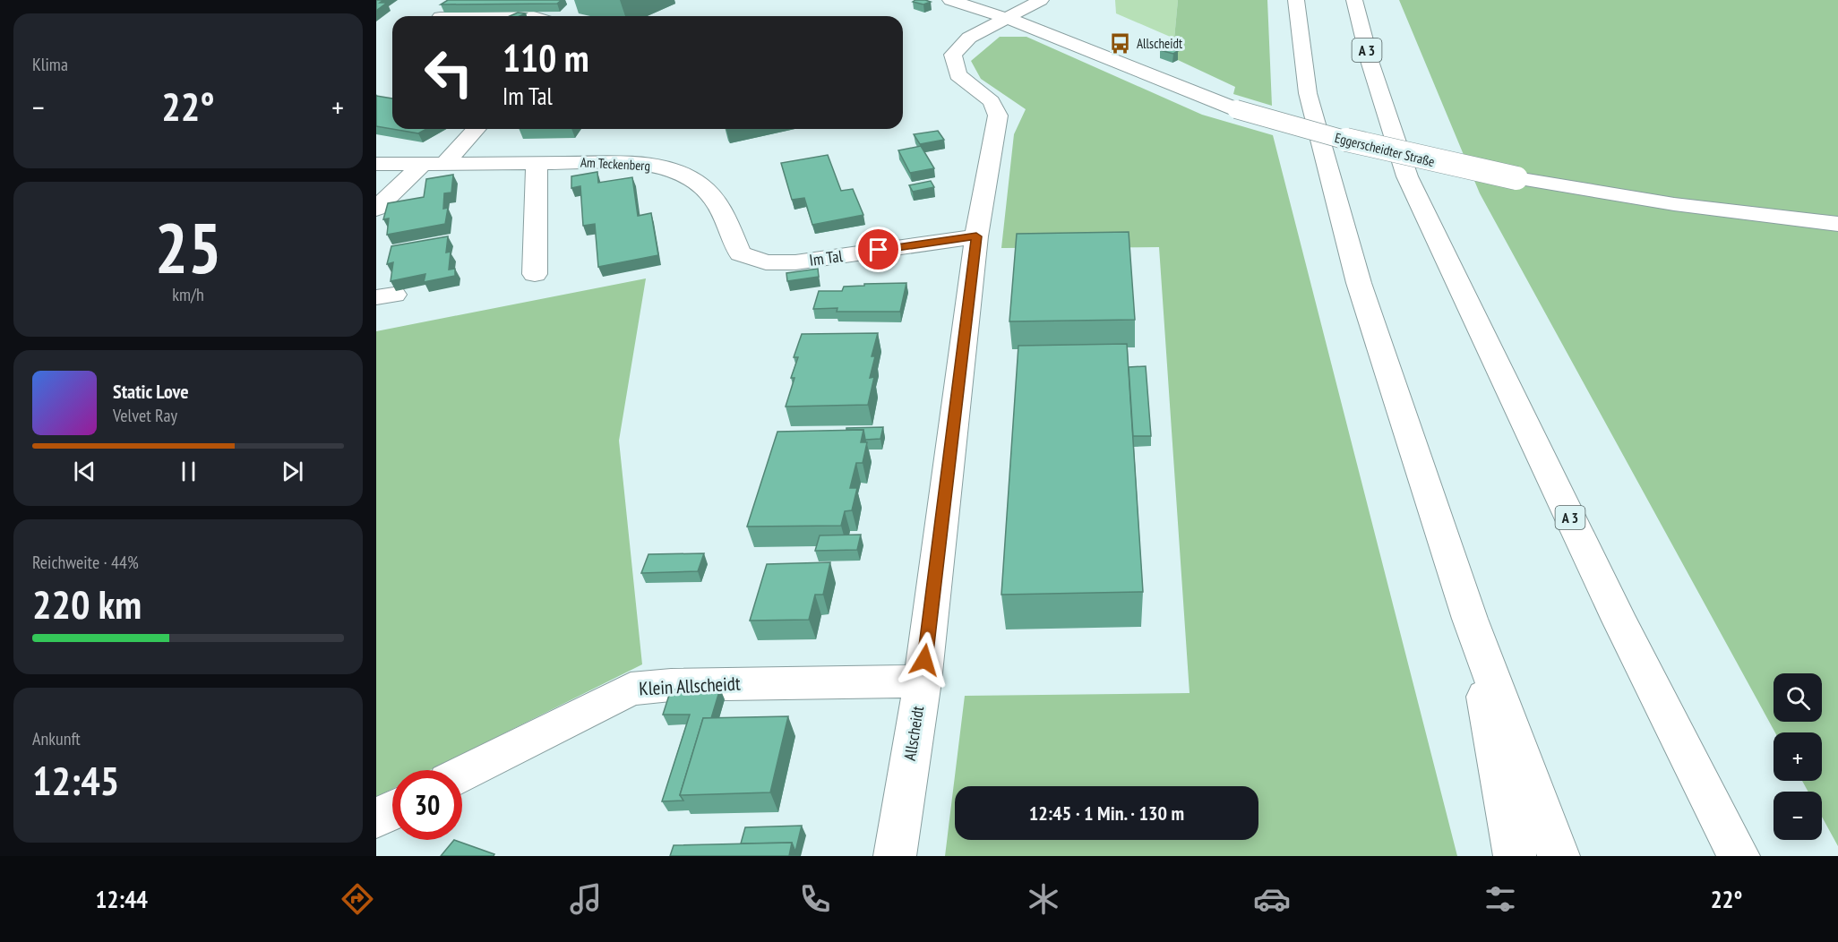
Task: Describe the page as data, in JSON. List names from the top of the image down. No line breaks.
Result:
{"streets":{"main road":["A 3","Eggerscheidter Straße","Am Teckenberg","Im Tal","Klein Allscheidt","Allscheidt"]},"crossings":[["Eggerscheidter Straße","Allscheidt"],["Am Teckenberg","Im Tal"],["Im Tal","Allscheidt"],["Klein Allscheidt","Allscheidt"]],"places":{"bus stop":["Allscheidt"]},"page":{"tile":["Klima",["25","km/h"],["Reichweite · 44%","220 km"],["Ankunft","12:45"]],"turn":["110 m","Im Tal"],"heat":["−","22°","+"],"song":["Static Love","Velvet Ray"],"map_buttons":["+","−"],"limit":"30","trip":"12:45 · 1 Min. · 130 m","tabs":["12:44","22°"]}}
